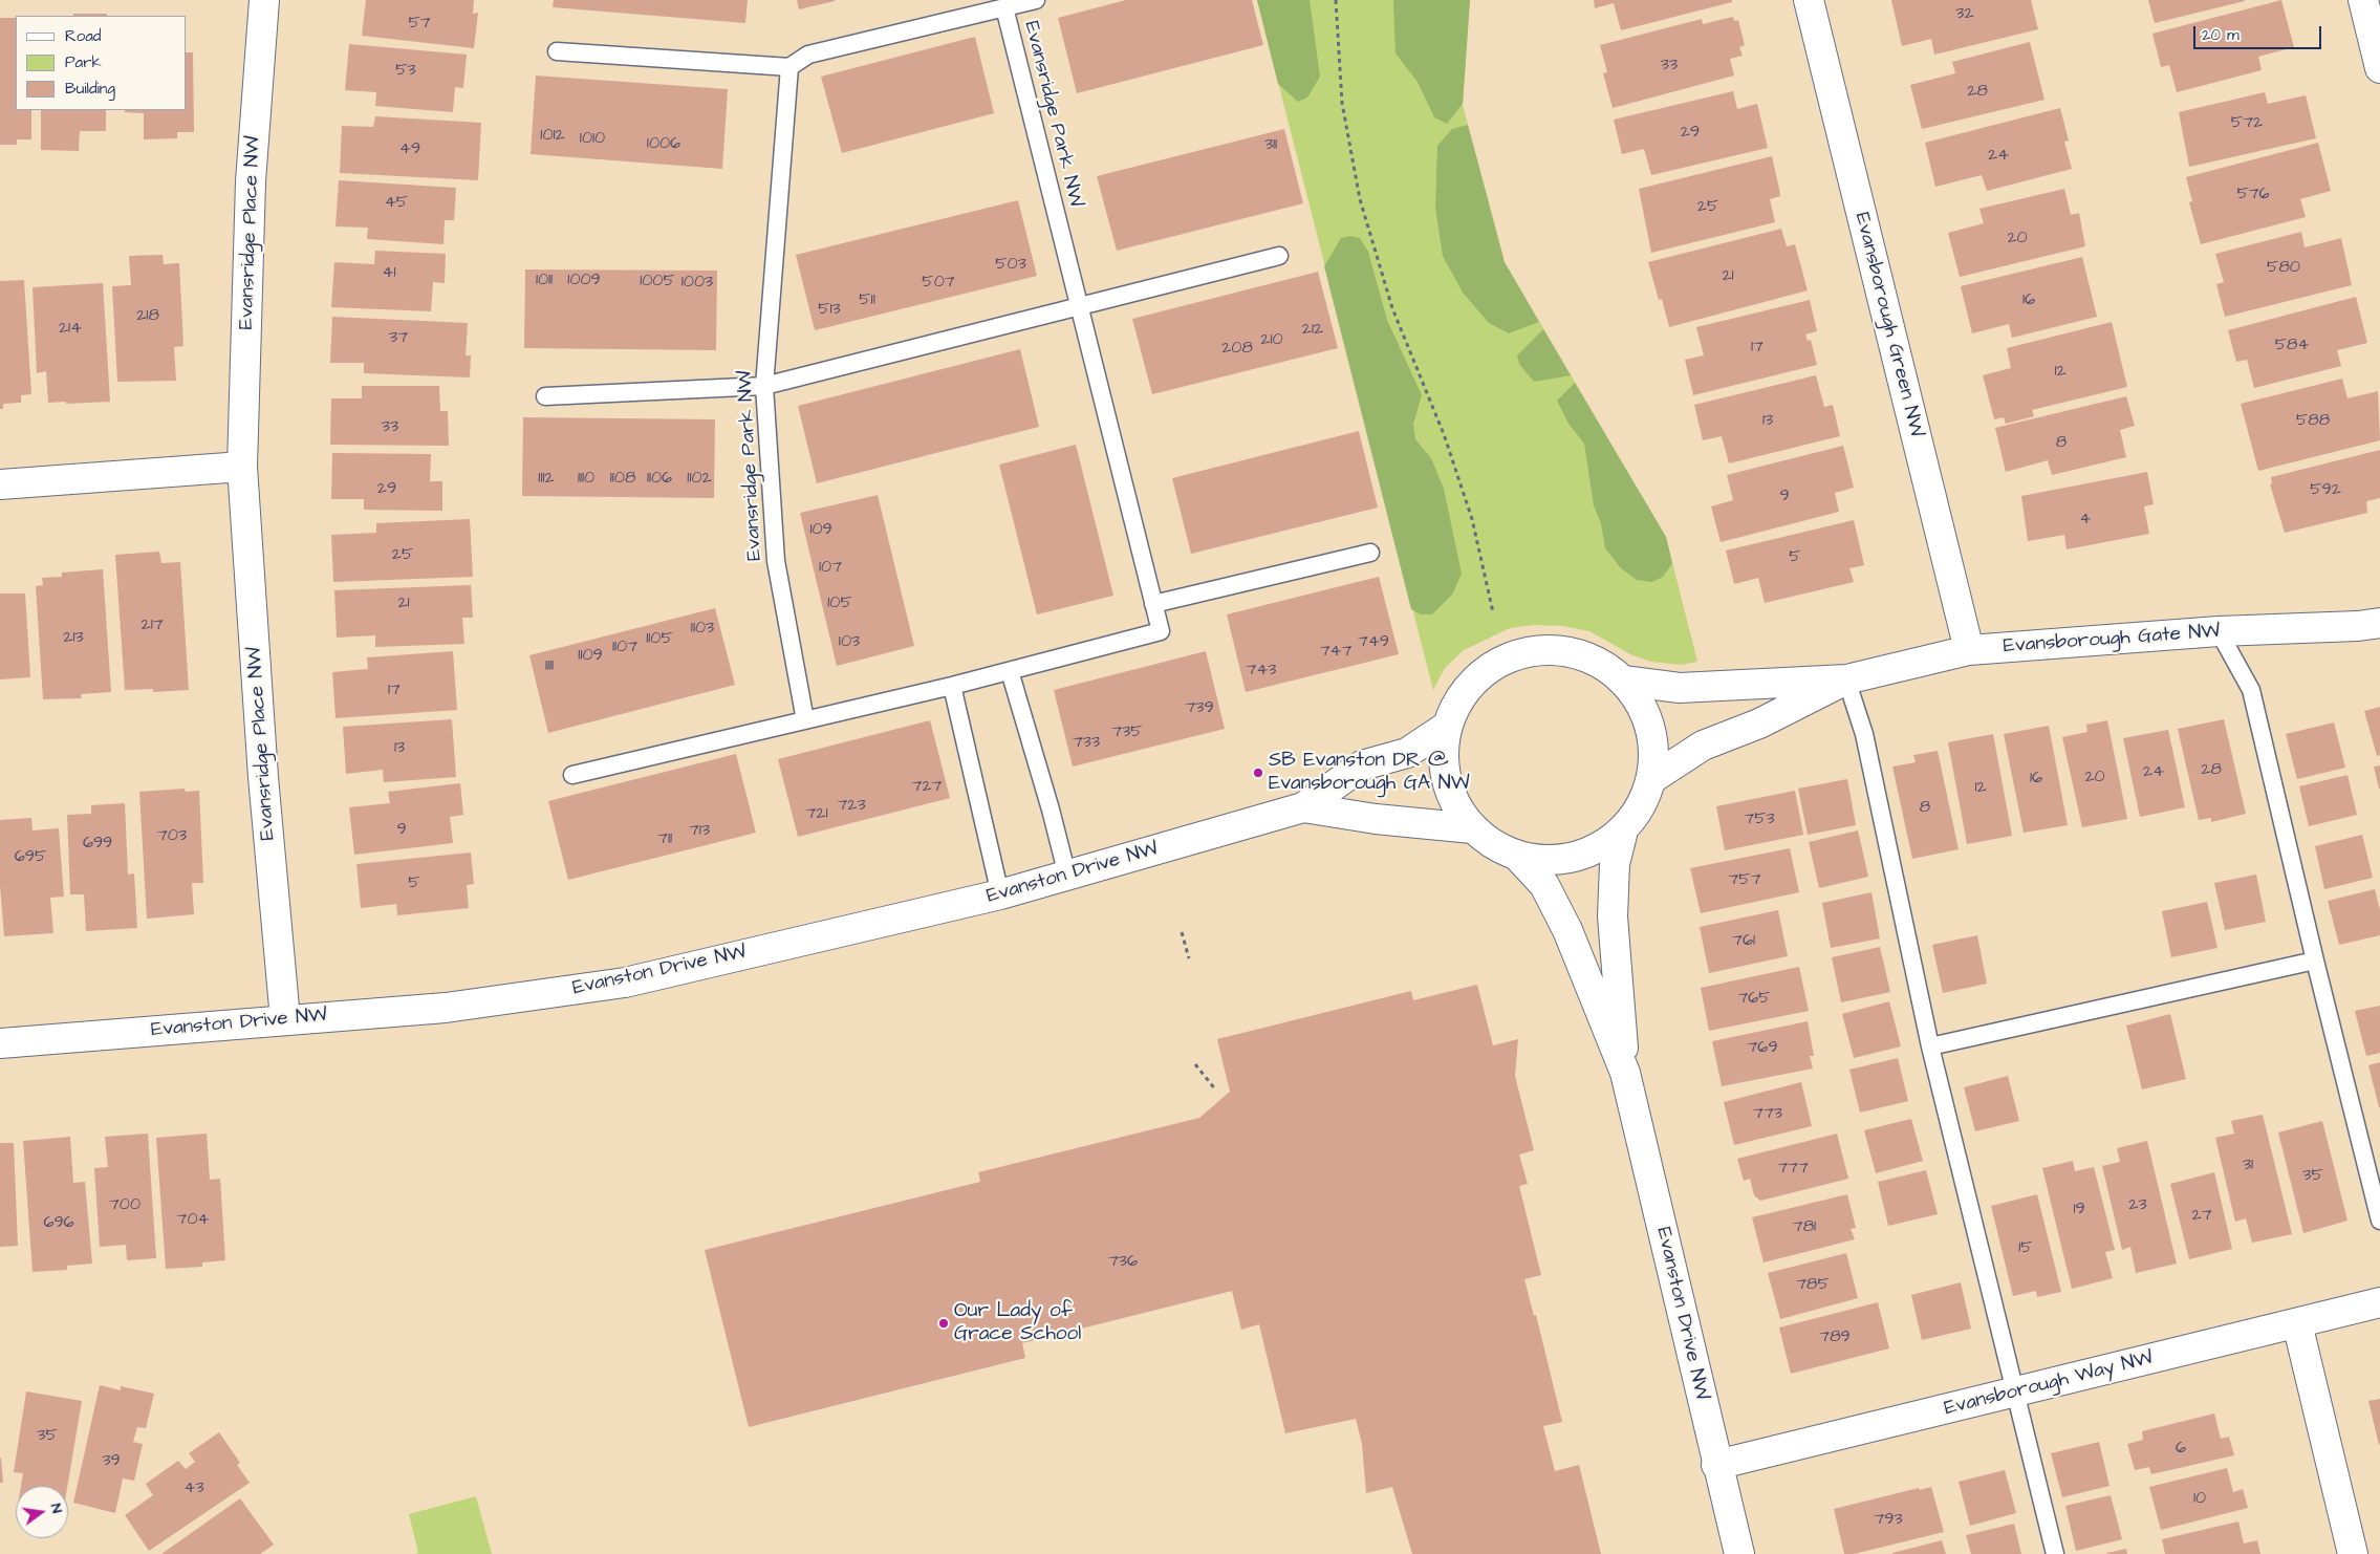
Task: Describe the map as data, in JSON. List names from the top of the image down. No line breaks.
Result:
{"streets":{"street":["Evansridge Place NW","Evansborough Green NW","Evansborough Gate NW","Evanston Drive NW","Evansborough Way NW"],"lane":["Evansridge Park NW"]},"crossings":[["Evansridge Place NW","Evanston Drive NW"],["Evansborough Green NW","Evansborough Gate NW"],["Evanston Drive NW","Evansborough Way NW"]],"places":["SB Evanston DR @ Evansborough GA NW","Our Lady of Grace School"],"house_numbers":["32","57","33","53","28","572","29","1012","1010","1006","311","49","24","576","45","25","20","503","580","41","21","1011","1009","1005","1003","507","511","16","513","218","214","212","37","210","584","17","208","12","13","588","33","8","1112","1110","1108","1106","1102","29","592","9","4","109","25","5","107","21","105","217","1103","213","1105","103","749","1107","747","1109","1111","743","17","739","735","733","13","28","24","20","16","727","12","723","8","721","753","9","713","703","711","699","695","757","5","761","765","769","773","31","777","35","700","23","19","27","704","696","781","15","736","785","789","35","6","39","43","10","793"],"legend":["Road","Park","Building"],"scale_bar":"20 m","north":"right"}
